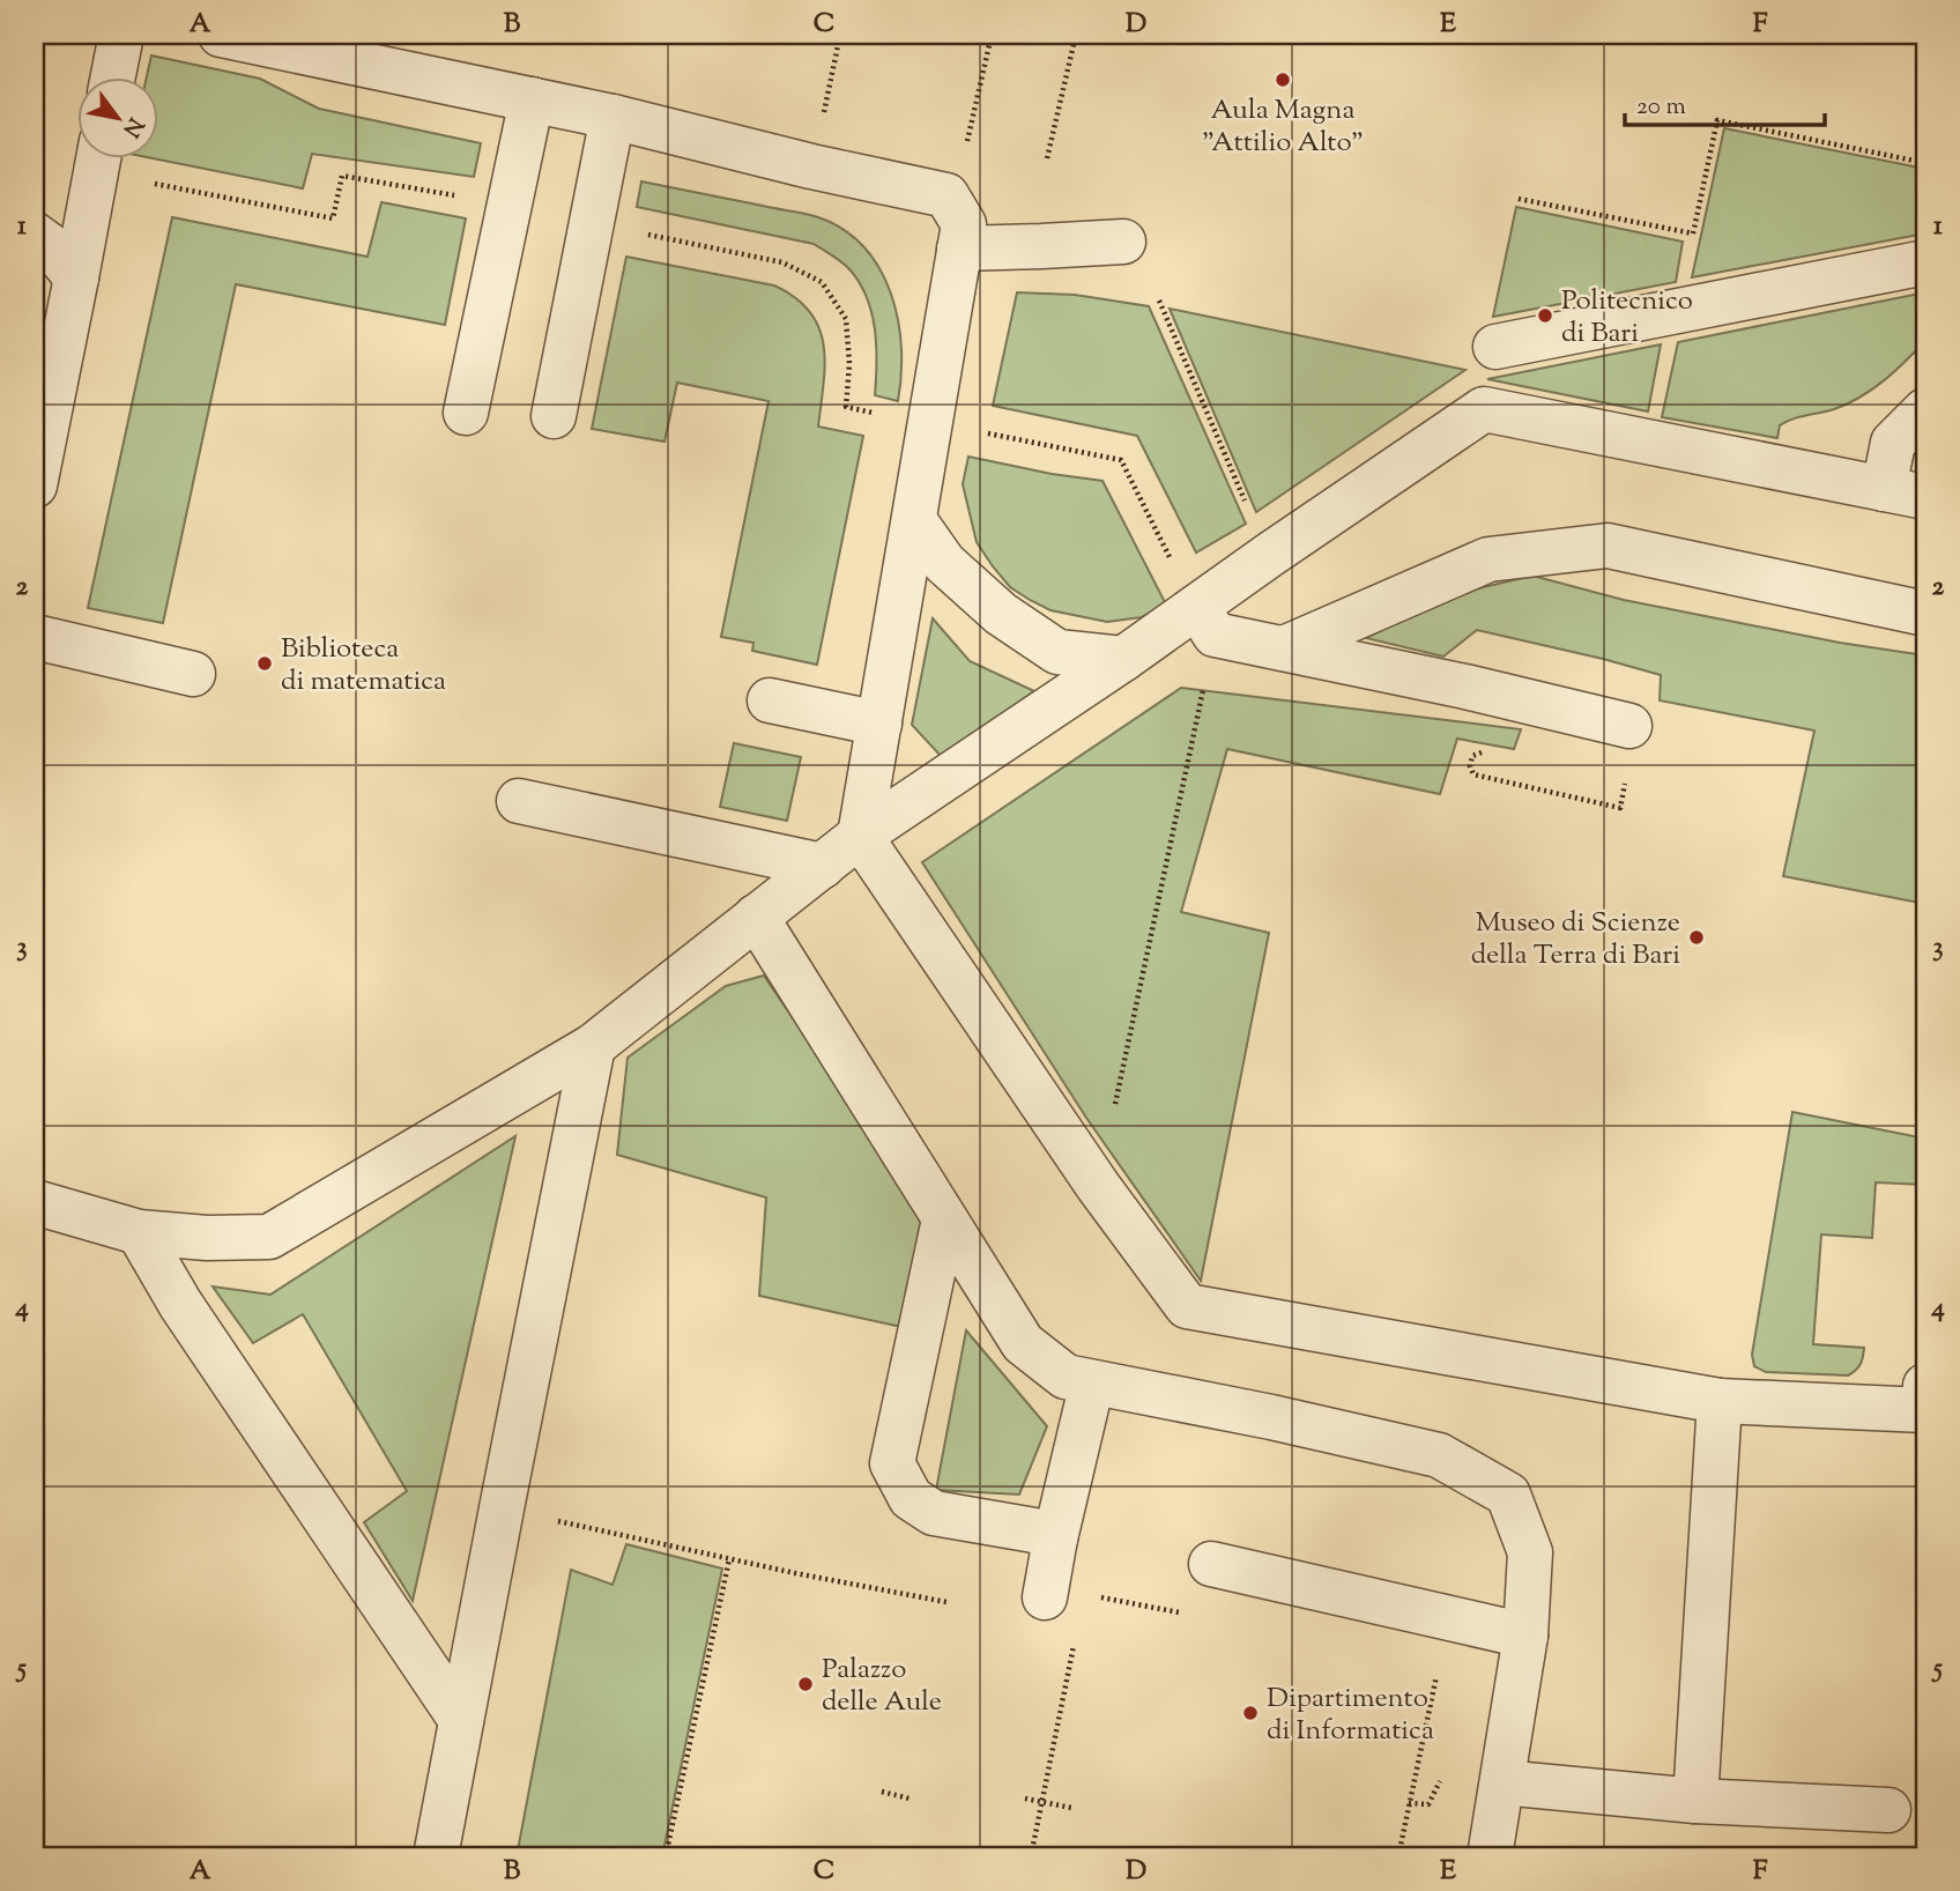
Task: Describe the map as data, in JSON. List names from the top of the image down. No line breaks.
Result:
{"places":["Aula Magna \"Attilio Alto\"","Politecnico di Bari","Biblioteca di matematica","Museo di Scienze della Terra di Bari","Palazzo delle Aule","Dipartimento di Informatica"],"scale_bar":"20 m","north":"bottom right","grid":{"columns":["A","B","C","D","E","F"],"rows":["1","2","3","4","5"]}}
